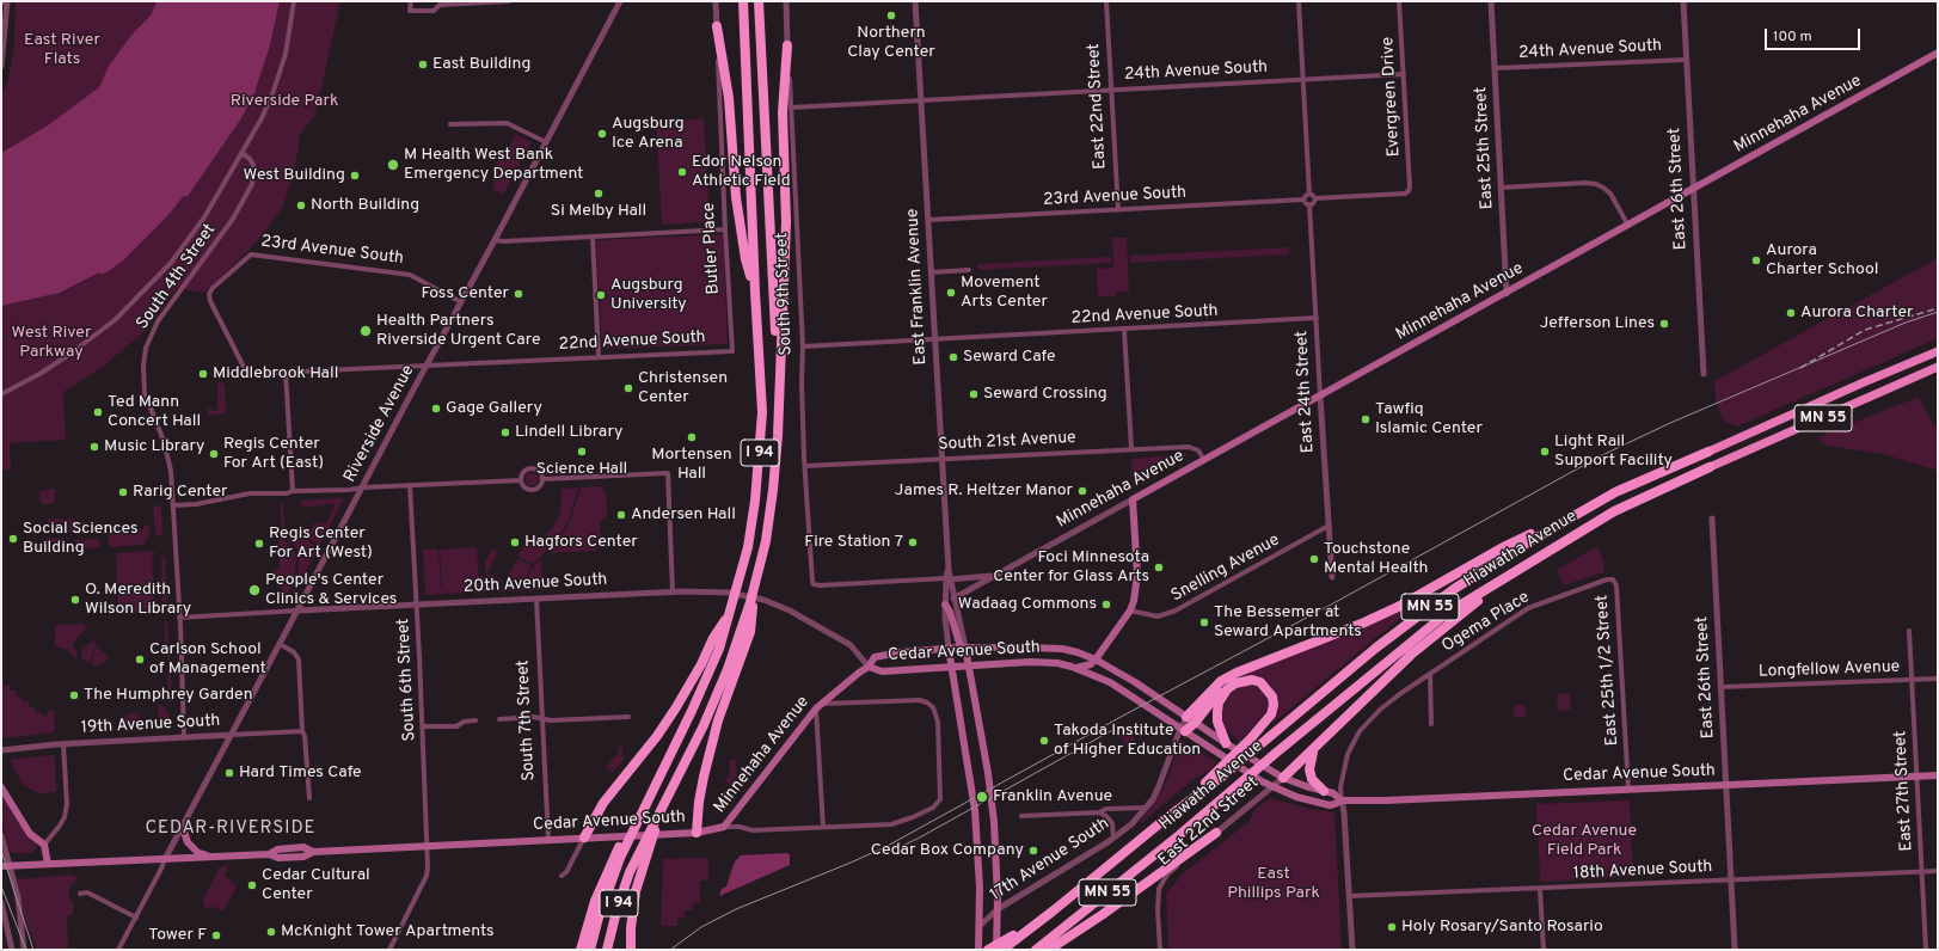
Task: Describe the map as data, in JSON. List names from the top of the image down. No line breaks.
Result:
{"streets":{"highway":["MN 55","I 94","Hiawatha Avenue"],"main road":["Minnehaha Avenue","East Franklin Avenue","Cedar Avenue South"],"street":["24th Avenue South","Evergreen Drive","East 22nd Street","East 25th Street","East 26th Street","23rd Avenue South","Butler Place","South 4th Street","South 9th Street","22nd Avenue South","East 24th Street","Riverside Avenue","South 21st Avenue","Snelling Avenue","20th Avenue South","Ogema Place","East 25th 1/2 Street","Longfellow Avenue","South 6th Street","South 7th Street","19th Avenue South","East 27th Street","17th Avenue South","18th Avenue South"]},"crossings":[["24th Avenue South","Evergreen Drive"],["24th Avenue South","East 22nd Street"],["24th Avenue South","East 25th Street"],["24th Avenue South","East 26th Street"],["24th Avenue South","East Franklin Avenue"],["24th Avenue South","South 9th Street"],["Evergreen Drive","23rd Avenue South"],["Evergreen Drive","East 24th Street"],["East 22nd Street","23rd Avenue South"],["East 22nd Street","Cedar Avenue South"],["Minnehaha Avenue","East 25th Street"],["Minnehaha Avenue","East 26th Street"],["Minnehaha Avenue","East Franklin Avenue"],["Minnehaha Avenue","South 9th Street"],["Minnehaha Avenue","East 24th Street"],["Minnehaha Avenue","South 21st Avenue"],["Minnehaha Avenue","20th Avenue South"],["Minnehaha Avenue","Cedar Avenue South"],["East 26th Street","Cedar Avenue South"],["East 26th Street","Longfellow Avenue"],["East 26th Street","18th Avenue South"],["23rd Avenue South","East Franklin Avenue"],["23rd Avenue South","22nd Avenue South"],["23rd Avenue South","East 24th Street"],["23rd Avenue South","Riverside Avenue"],["Butler Place","22nd Avenue South"],["South 4th Street","20th Avenue South"],["South 4th Street","19th Avenue South"],["East Franklin Avenue","South 9th Street"],["East Franklin Avenue","22nd Avenue South"],["East Franklin Avenue","South 21st Avenue"],["East Franklin Avenue","Cedar Avenue South"],["East Franklin Avenue","17th Avenue South"],["South 9th Street","22nd Avenue South"],["South 9th Street","South 21st Avenue"],["22nd Avenue South","East 24th Street"],["22nd Avenue South","Riverside Avenue"],["East 24th Street","Snelling Avenue"],["Riverside Avenue","20th Avenue South"],["Riverside Avenue","Cedar Avenue South"],["Riverside Avenue","19th Avenue South"],["20th Avenue South","Cedar Avenue South"],["20th Avenue South","South 6th Street"],["20th Avenue South","South 7th Street"],["Ogema Place","Cedar Avenue South"],["Ogema Place","East 25th 1/2 Street"],["Cedar Avenue South","East 25th 1/2 Street"],["Cedar Avenue South","South 6th Street"],["Cedar Avenue South","South 7th Street"],["Cedar Avenue South","East 27th Street"],["Cedar Avenue South","17th Avenue South"],["Longfellow Avenue","East 27th Street"],["East 27th Street","18th Avenue South"]],"districts":["CEDAR-RIVERSIDE"],"parks":["East River Flats","Riverside Park","West River Parkway","Cedar Avenue Field Park","East Phillips Park"],"places":["Northern Clay Center","East Building","Augsburg Ice Arena","M Health West Bank Emergency Department","Edor Nelson Athletic Field","West Building","Si Melby Hall","North Building","Aurora Charter School","Movement Arts Center","Foss Center","Augsburg University","Aurora Charter","Jefferson Lines","Health Partners Riverside Urgent Care","Seward Cafe","Middlebrook Hall","Christensen Center","Seward Crossing","Gage Gallery","Ted Mann Concert Hall","Tawfiq Islamic Center","Lindell Library","Mortensen Hall","Music Library","Science Hall","Light Rail Support Facility","Regis Center For Art (East)","James R. Heltzer Manor","Rarig Center","Andersen Hall","Social Sciences Building","Hagfors Center","Fire Station 7","Regis Center For Art (West)","Touchstone Mental Health","Foci Minnesota Center for Glass Arts","People's Center Clinics & Services","O. Meredith Wilson Library","Wadaag Commons","The Bessemer at Seward Apartments","Carlson School of Management","The Humphrey Garden","Takoda Institute of Higher Education","Hard Times Cafe","Franklin Avenue","Cedar Box Company","Cedar Cultural Center","Holy Rosary/Santo Rosario","McKnight Tower Apartments","Tower F"],"scale_bar":"100 m"}
